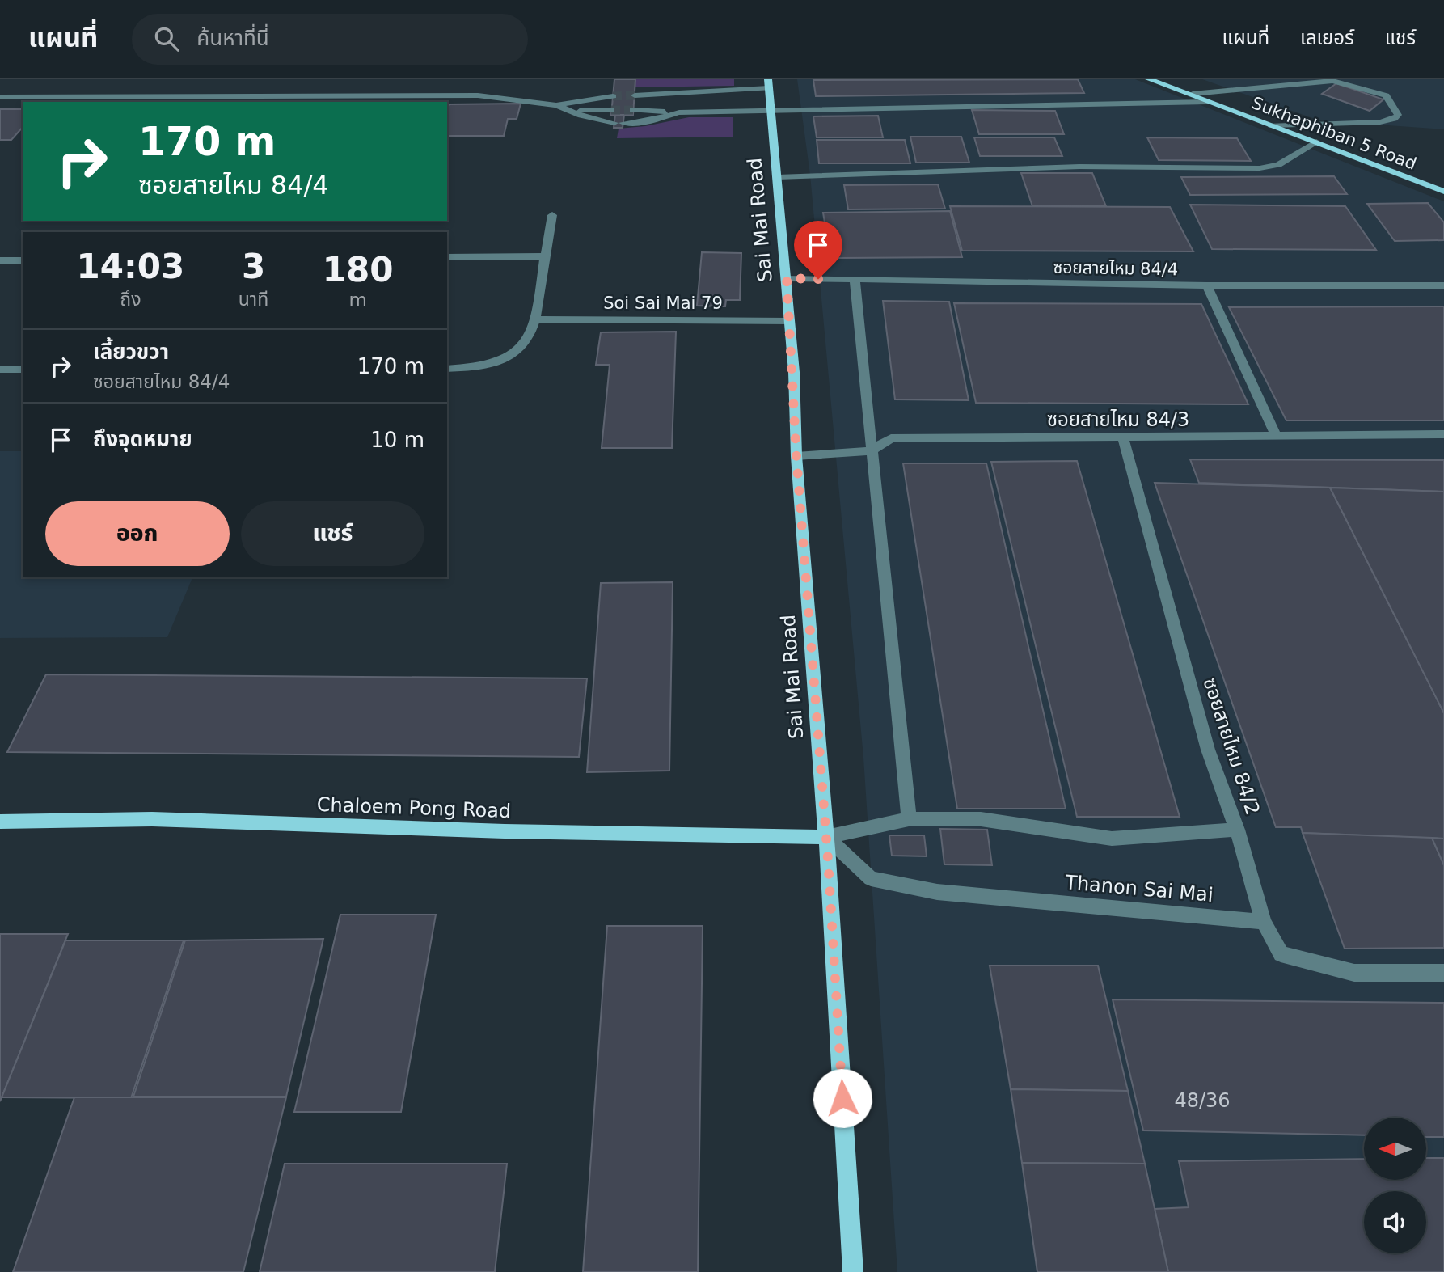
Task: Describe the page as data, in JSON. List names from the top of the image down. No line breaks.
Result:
{"streets":{"main road":["Sukhaphiban 5 Road","Sai Mai Road","Chaloem Pong Road"],"street":["ซอยสายไหม 84/4","Soi Sai Mai 79","ซอยสายไหม 84/3","ซอยสายไหม 84/2","Thanon Sai Mai"]},"crossings":[["Sai Mai Road","ซอยสายไหม 84/4"],["Sai Mai Road","Soi Sai Mai 79"],["Sai Mai Road","ซอยสายไหม 84/3"],["Sai Mai Road","ซอยสายไหม 84/2"],["Sai Mai Road","Chaloem Pong Road"],["Sai Mai Road","Thanon Sai Mai"],["ซอยสายไหม 84/3","ซอยสายไหม 84/2"],["ซอยสายไหม 84/2","Chaloem Pong Road"],["ซอยสายไหม 84/2","Thanon Sai Mai"],["Chaloem Pong Road","Thanon Sai Mai"]],"house_numbers":["48/36"],"north":"left","page":{"header":"แผนที่","search":"ค้นหาที่นี่","nav":["แผนที่","เลเยอร์","แชร์"],"turn":["170 m","ซอยสายไหม 84/4"],"eta":["14:03","ถึง","3","นาที","180","m"],"list":[{"name":"เลี้ยวขวา","note":"ซอยสายไหม 84/4","value":"170 m"},{"name":"ถึงจุดหมาย","value":"10 m"}],"buttons":["ออก","แชร์"]}}
